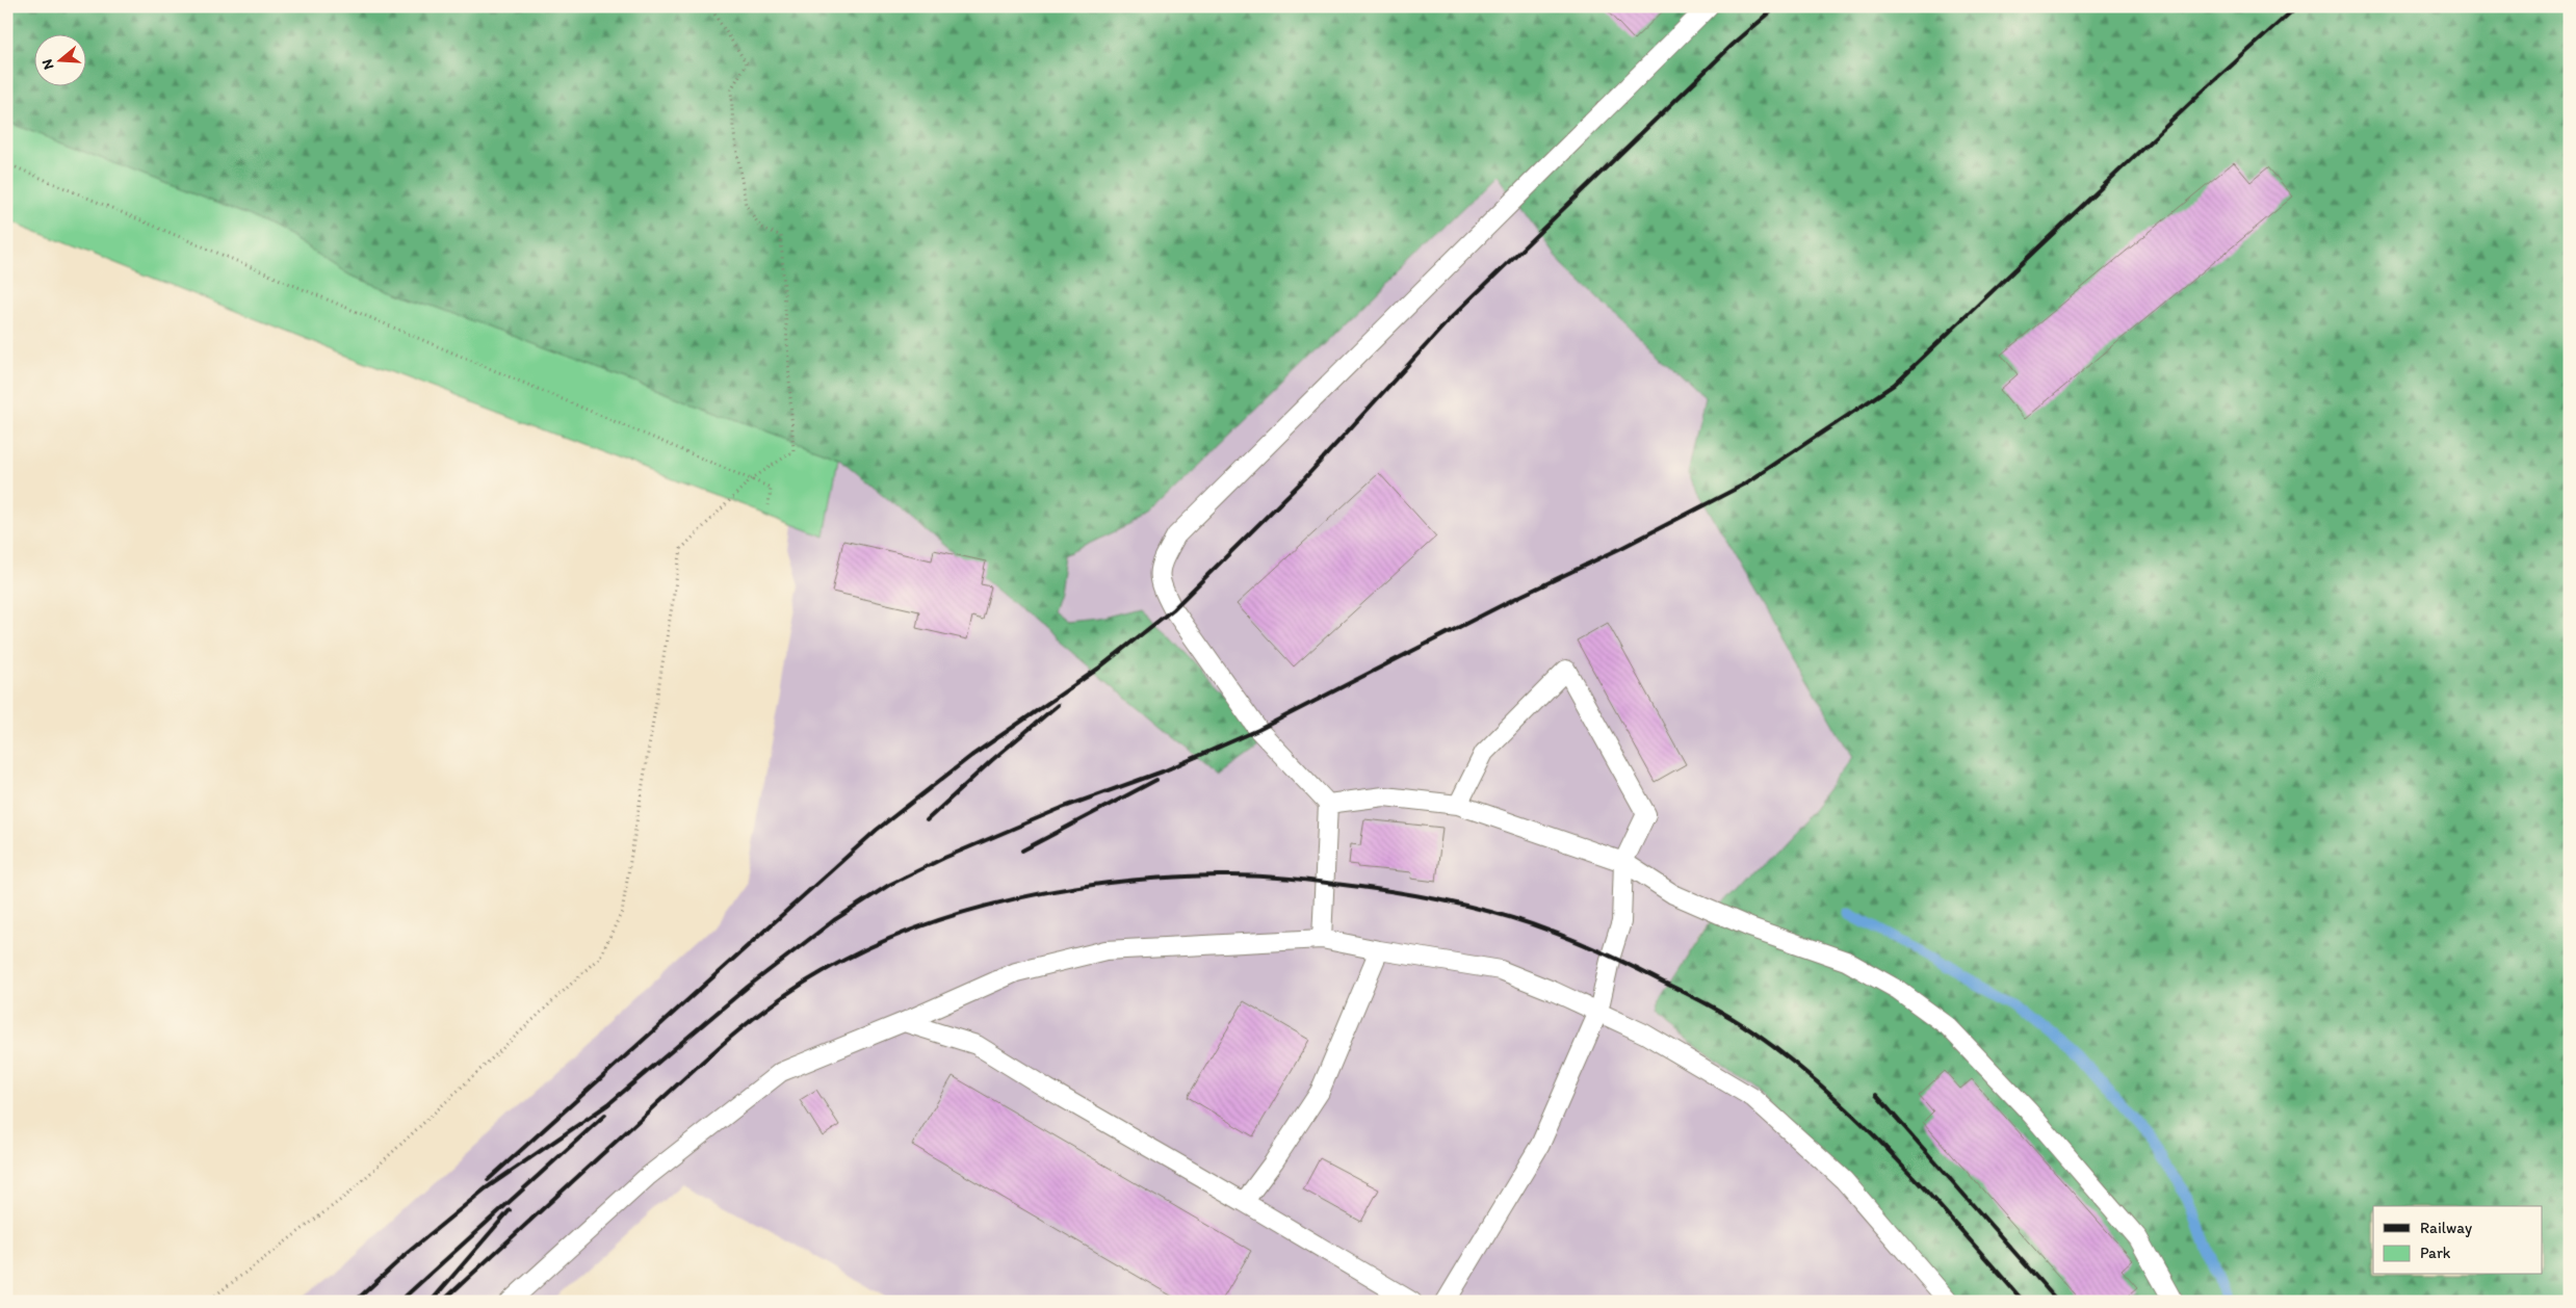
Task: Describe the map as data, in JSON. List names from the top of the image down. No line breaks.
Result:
{"legend":["Railway","Park"],"north":"left"}
